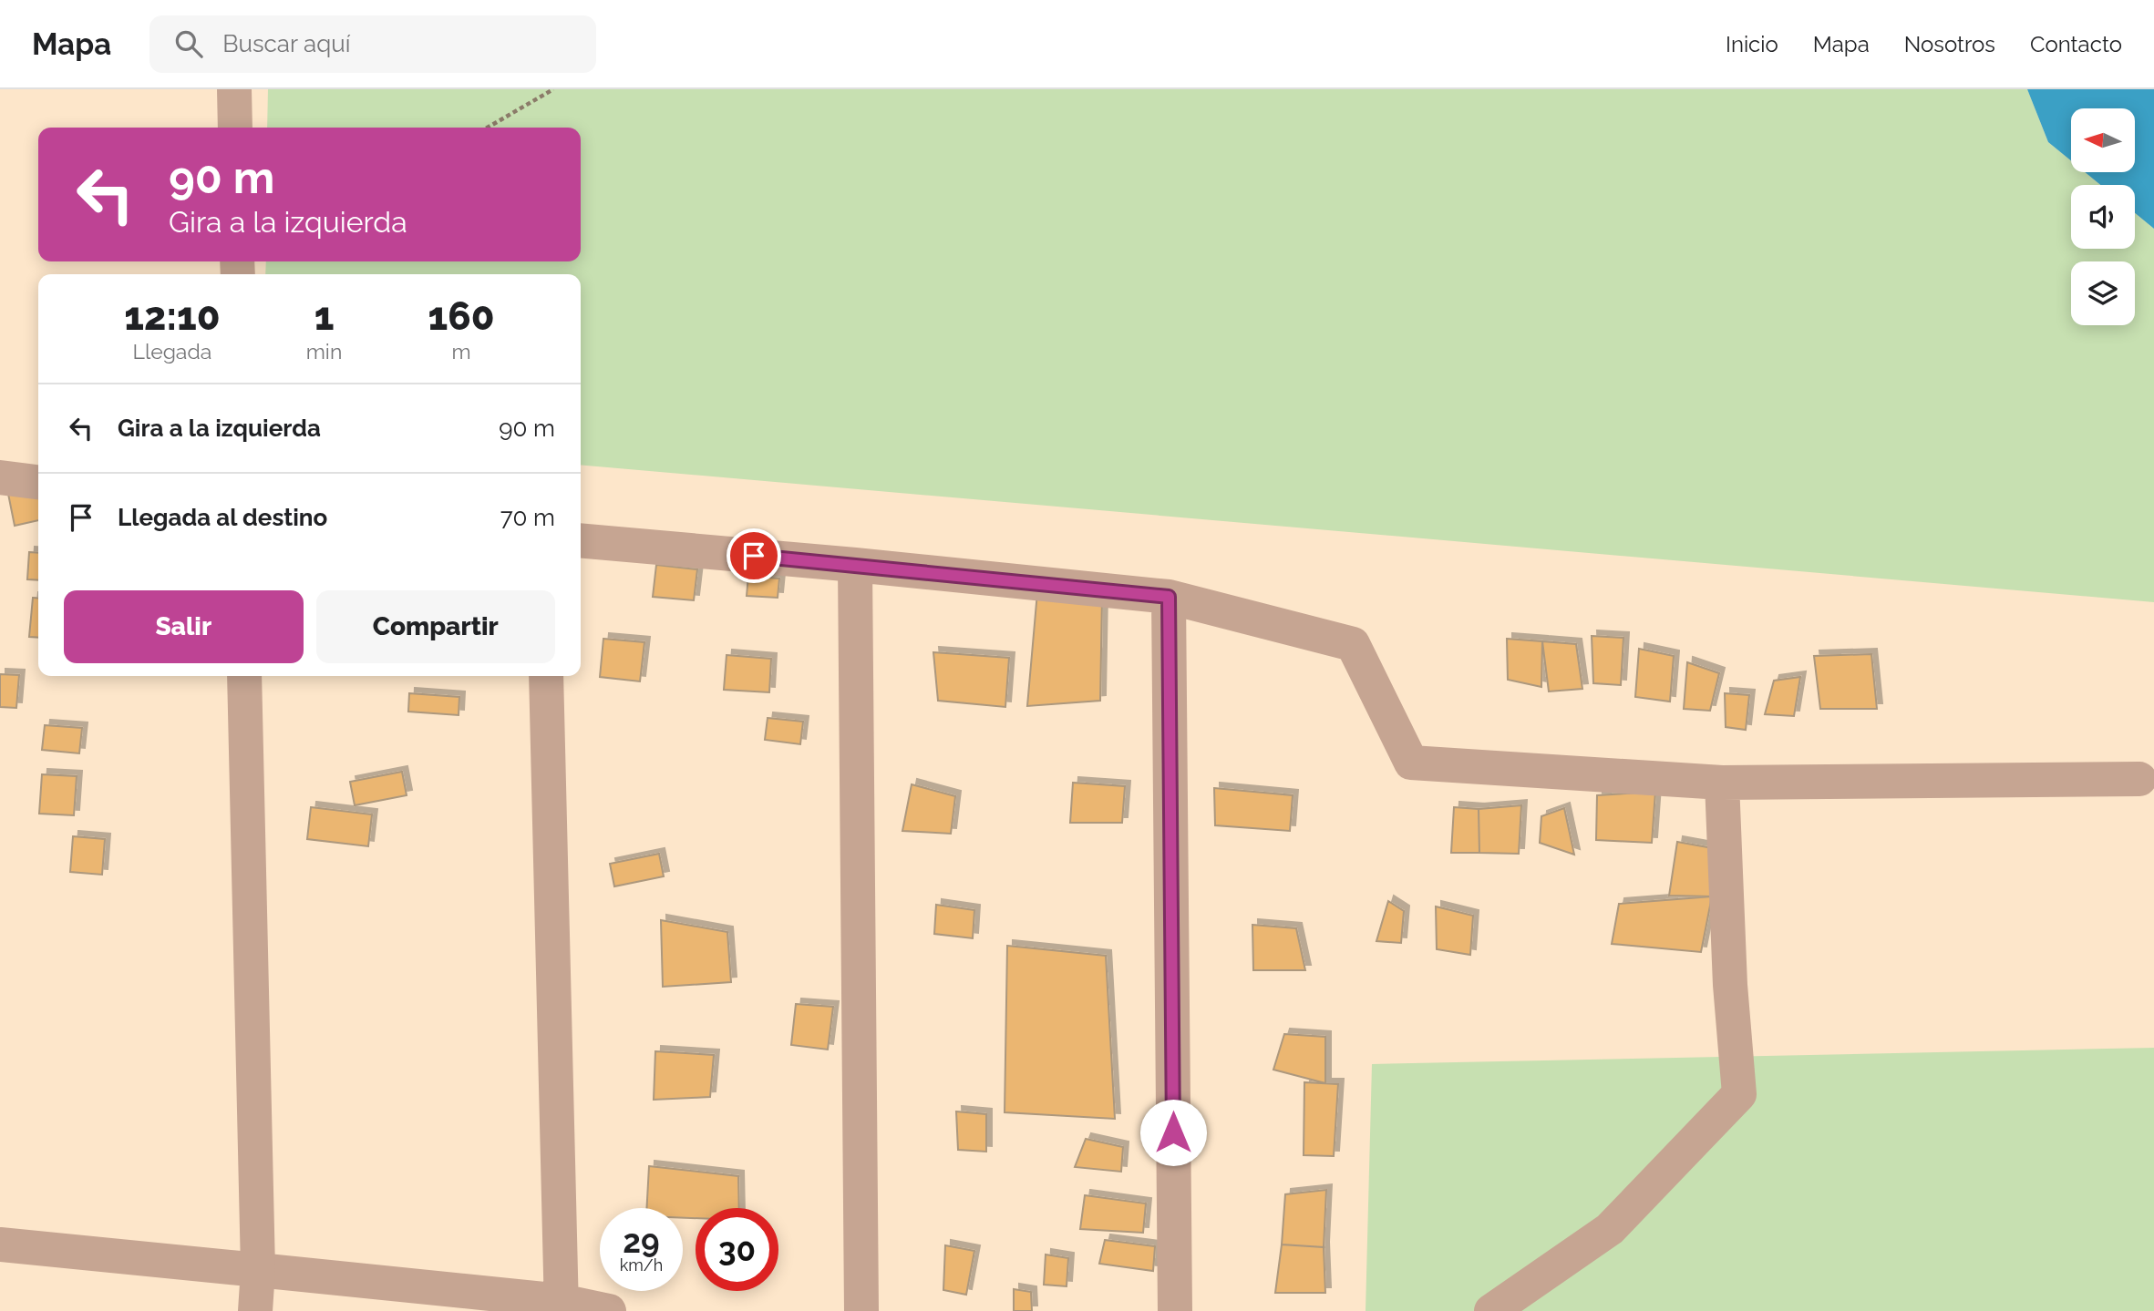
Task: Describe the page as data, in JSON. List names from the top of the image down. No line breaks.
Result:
{"north":"left","page":{"header":"Mapa","search":"Buscar aquí","nav":["Inicio","Mapa","Nosotros","Contacto"],"turn":["90 m","Gira a la izquierda"],"eta":["12:10","Llegada","1","min","160","m"],"list":[{"name":"Gira a la izquierda","value":"90 m"},{"name":"Llegada al destino","value":"70 m"}],"buttons":["Salir","Compartir"],"speed":"29 km/h","limit":"30"}}
